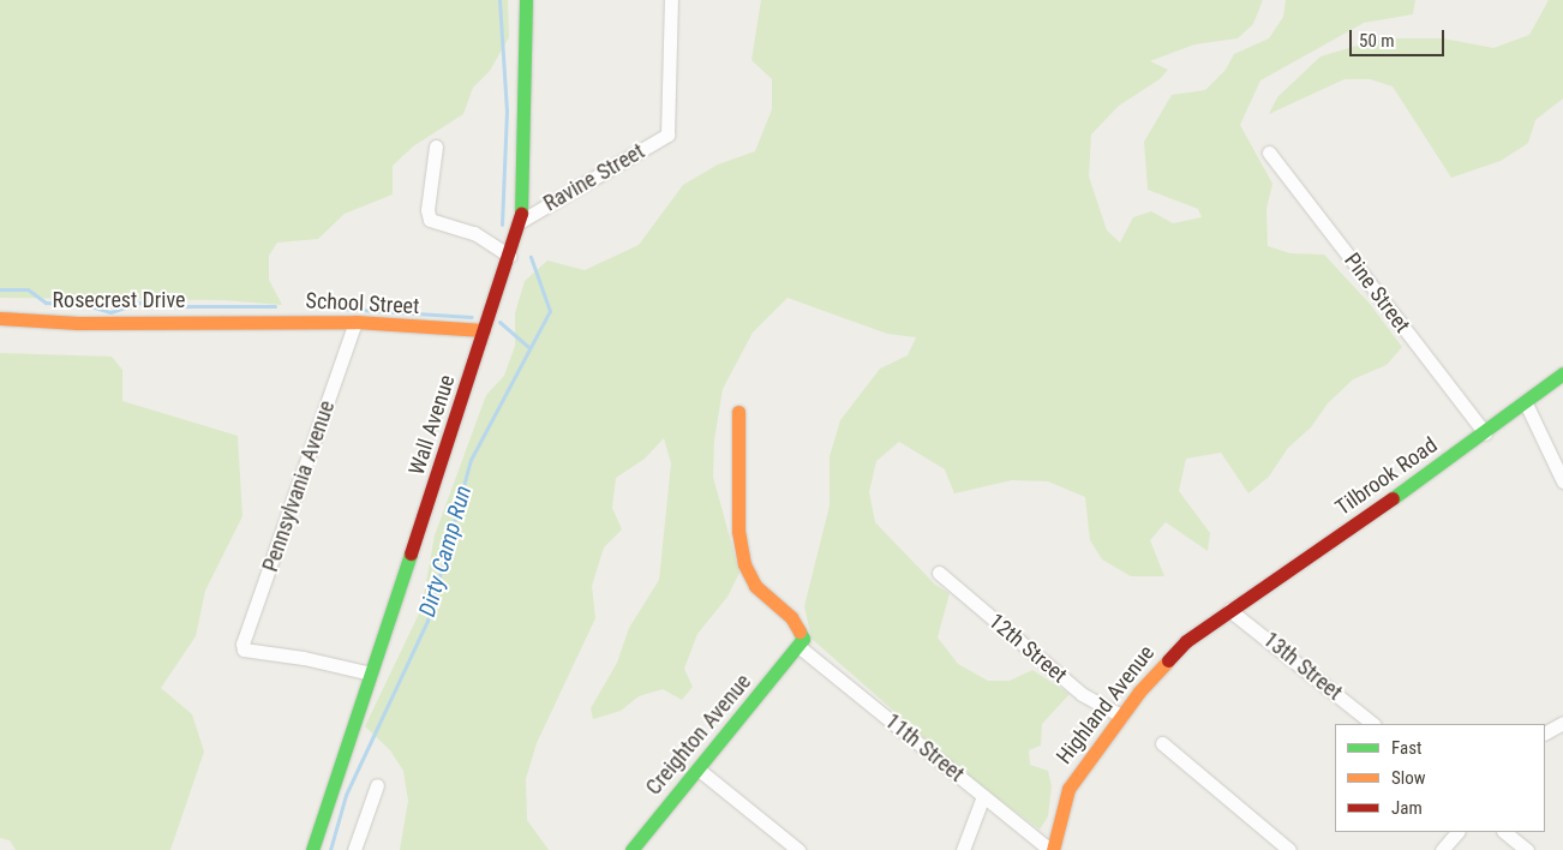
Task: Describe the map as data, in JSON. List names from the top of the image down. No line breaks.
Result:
{"streets":{"street":["Ravine Street","Pine Street","Rosecrest Drive","School Street","Wall Avenue","Tilbrook Road","Pennsylvania Avenue","12th Street","13th Street","Highland Avenue","Creighton Avenue","11th Street"]},"crossings":[["Ravine Street","Wall Avenue"],["Pine Street","Tilbrook Road"],["Rosecrest Drive","School Street"],["School Street","Wall Avenue"],["School Street","Pennsylvania Avenue"],["Wall Avenue","Pennsylvania Avenue"],["Tilbrook Road","13th Street"],["Tilbrook Road","Highland Avenue"],["12th Street","Highland Avenue"],["13th Street","Highland Avenue"],["Highland Avenue","11th Street"],["Creighton Avenue","11th Street"]],"water":["Dirty Camp Run"],"legend":["Fast","Slow","Jam"],"scale_bar":"50 m"}
